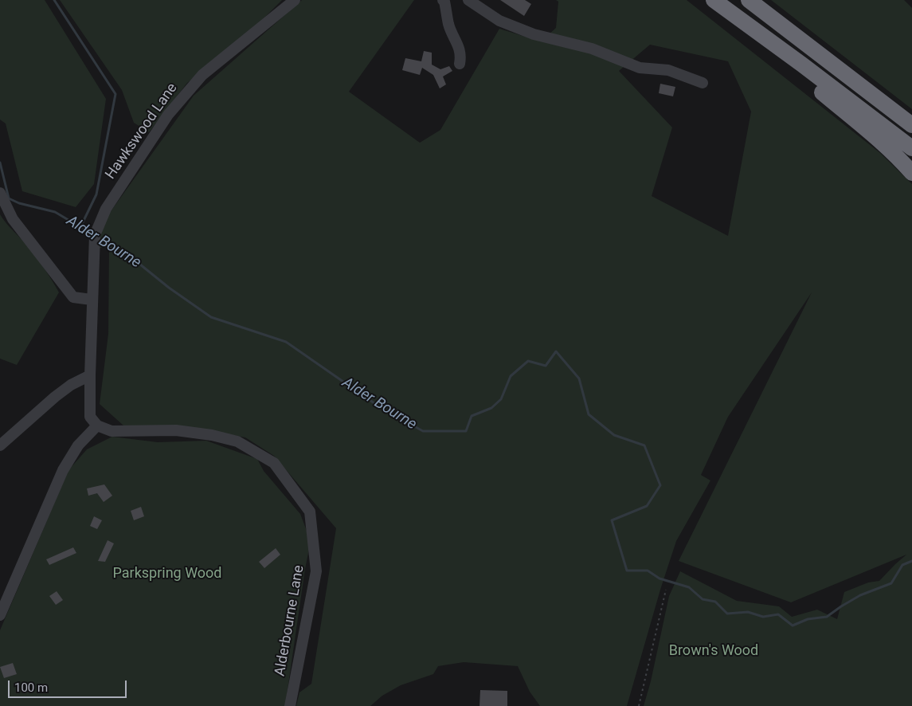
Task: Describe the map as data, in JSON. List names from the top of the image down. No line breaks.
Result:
{"streets":{"street":["Hawkswood Lane","Alderbourne Lane"]},"water":["Alder Bourne"],"parks":["Parkspring Wood","Brown's Wood"],"scale_bar":"100 m"}
